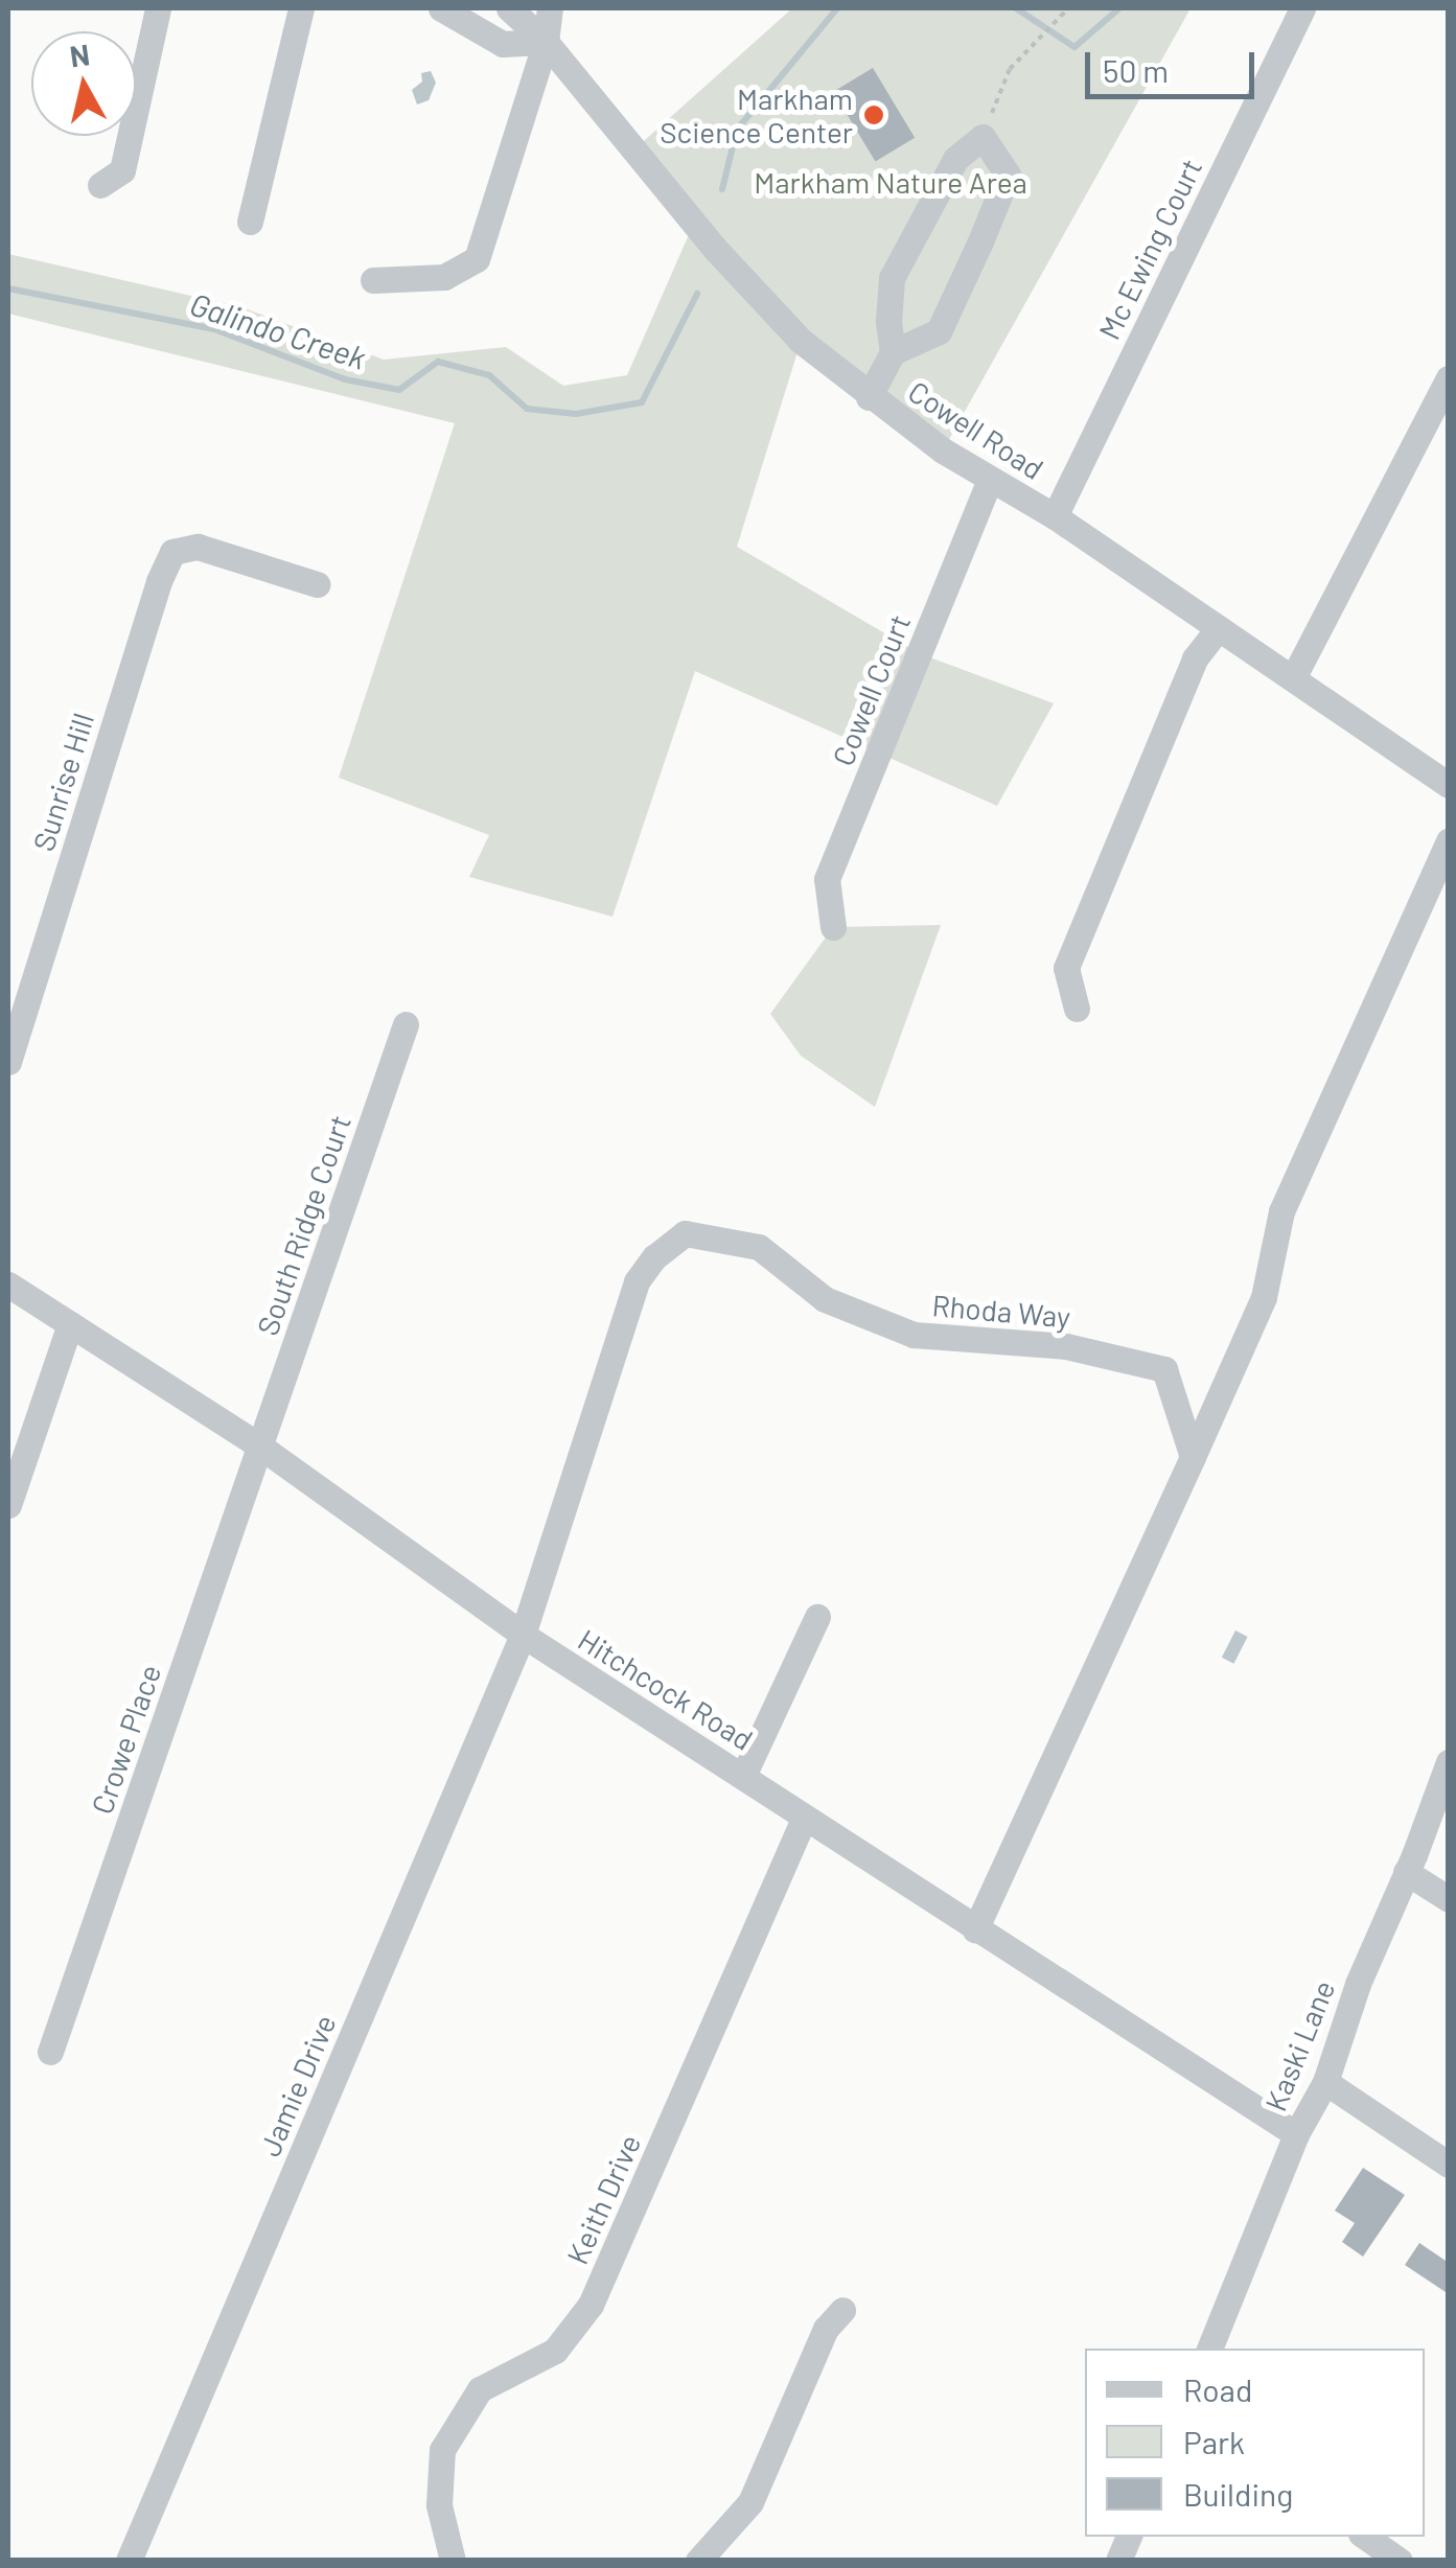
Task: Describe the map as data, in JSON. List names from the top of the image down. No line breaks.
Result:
{"streets":{"street":["Mc Ewing Court","Cowell Road","Cowell Court","Sunrise Hill","South Ridge Court","Rhoda Way","Hitchcock Road","Crowe Place","Kaski Lane","Jamie Drive","Keith Drive"]},"crossings":[["Mc Ewing Court","Cowell Road"],["Cowell Road","Cowell Court"],["South Ridge Court","Hitchcock Road"],["South Ridge Court","Crowe Place"],["Rhoda Way","Hitchcock Road"],["Rhoda Way","Jamie Drive"],["Hitchcock Road","Crowe Place"],["Hitchcock Road","Kaski Lane"],["Hitchcock Road","Jamie Drive"],["Hitchcock Road","Keith Drive"]],"water":["Galindo Creek"],"parks":["Markham Nature Area"],"places":["Markham Science Center"],"legend":["Road","Park","Building"],"scale_bar":"50 m","north":"top"}
